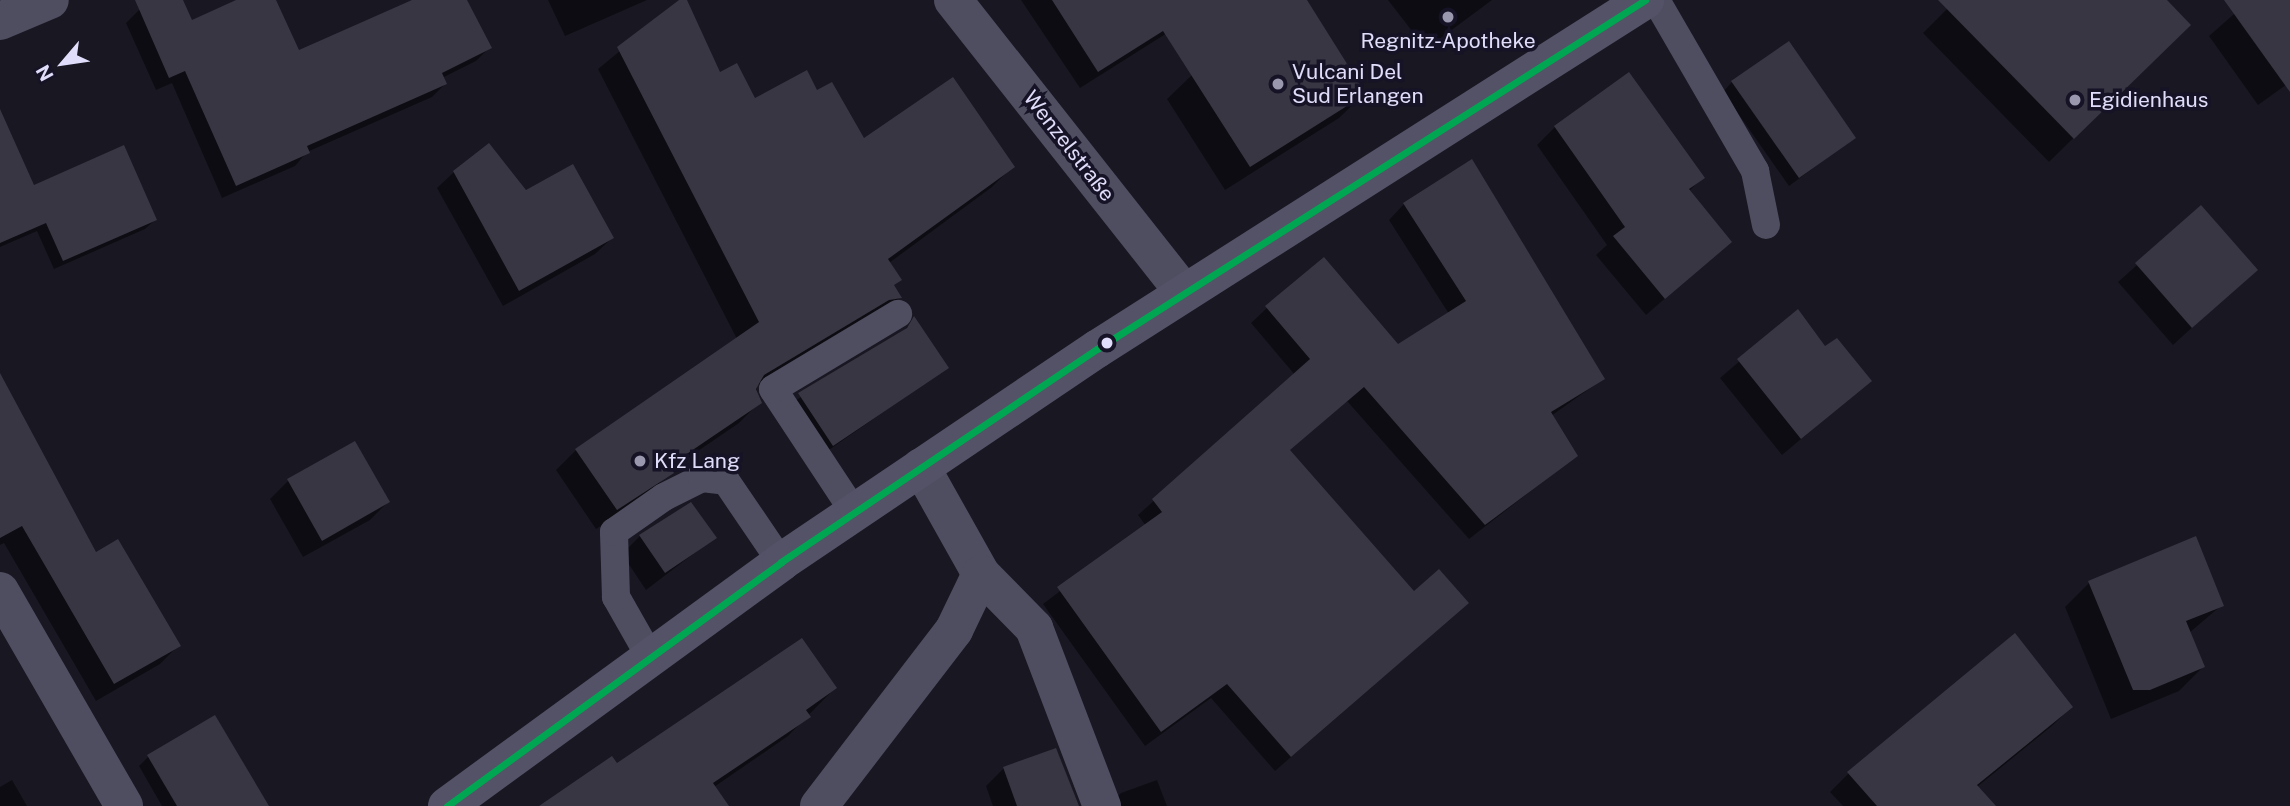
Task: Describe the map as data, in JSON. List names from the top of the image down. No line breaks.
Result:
{"streets":{"street":["Wenzelstraße"]},"places":["Regnitz-Apotheke","Vulcani Del Sud Erlangen","Egidienhaus","Kfz Lang"],"north":"bottom left"}
